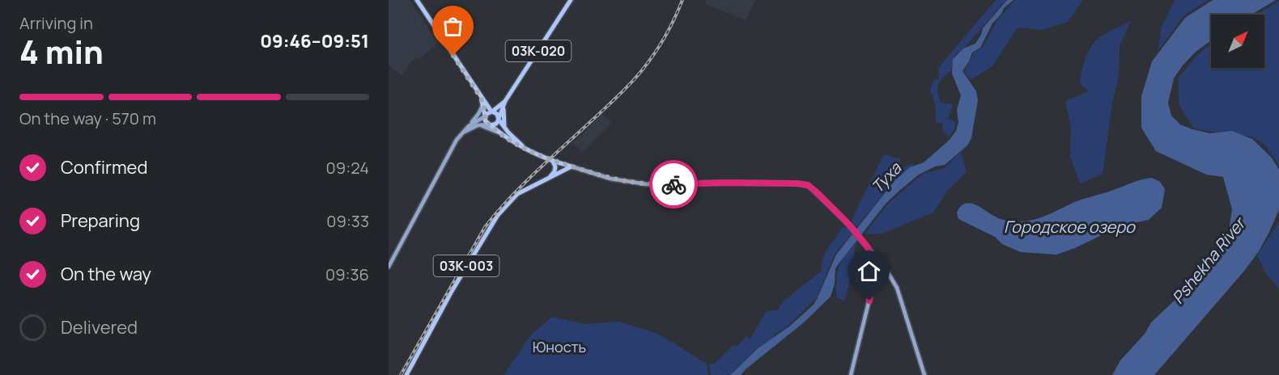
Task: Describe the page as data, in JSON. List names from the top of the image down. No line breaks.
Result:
{"streets":{"main road":["03К-020","03К-003"]},"water":["Туха","Городское озеро","Pshekha River"],"parks":["Юность"],"north":"top right","page":{"heading":["4 min","Arriving in","09:46–09:51"],"bar":"On the way · 570 m","list":[["Confirmed","09:24"],["Preparing","09:33"],["On the way","09:36"],"Delivered"]}}
